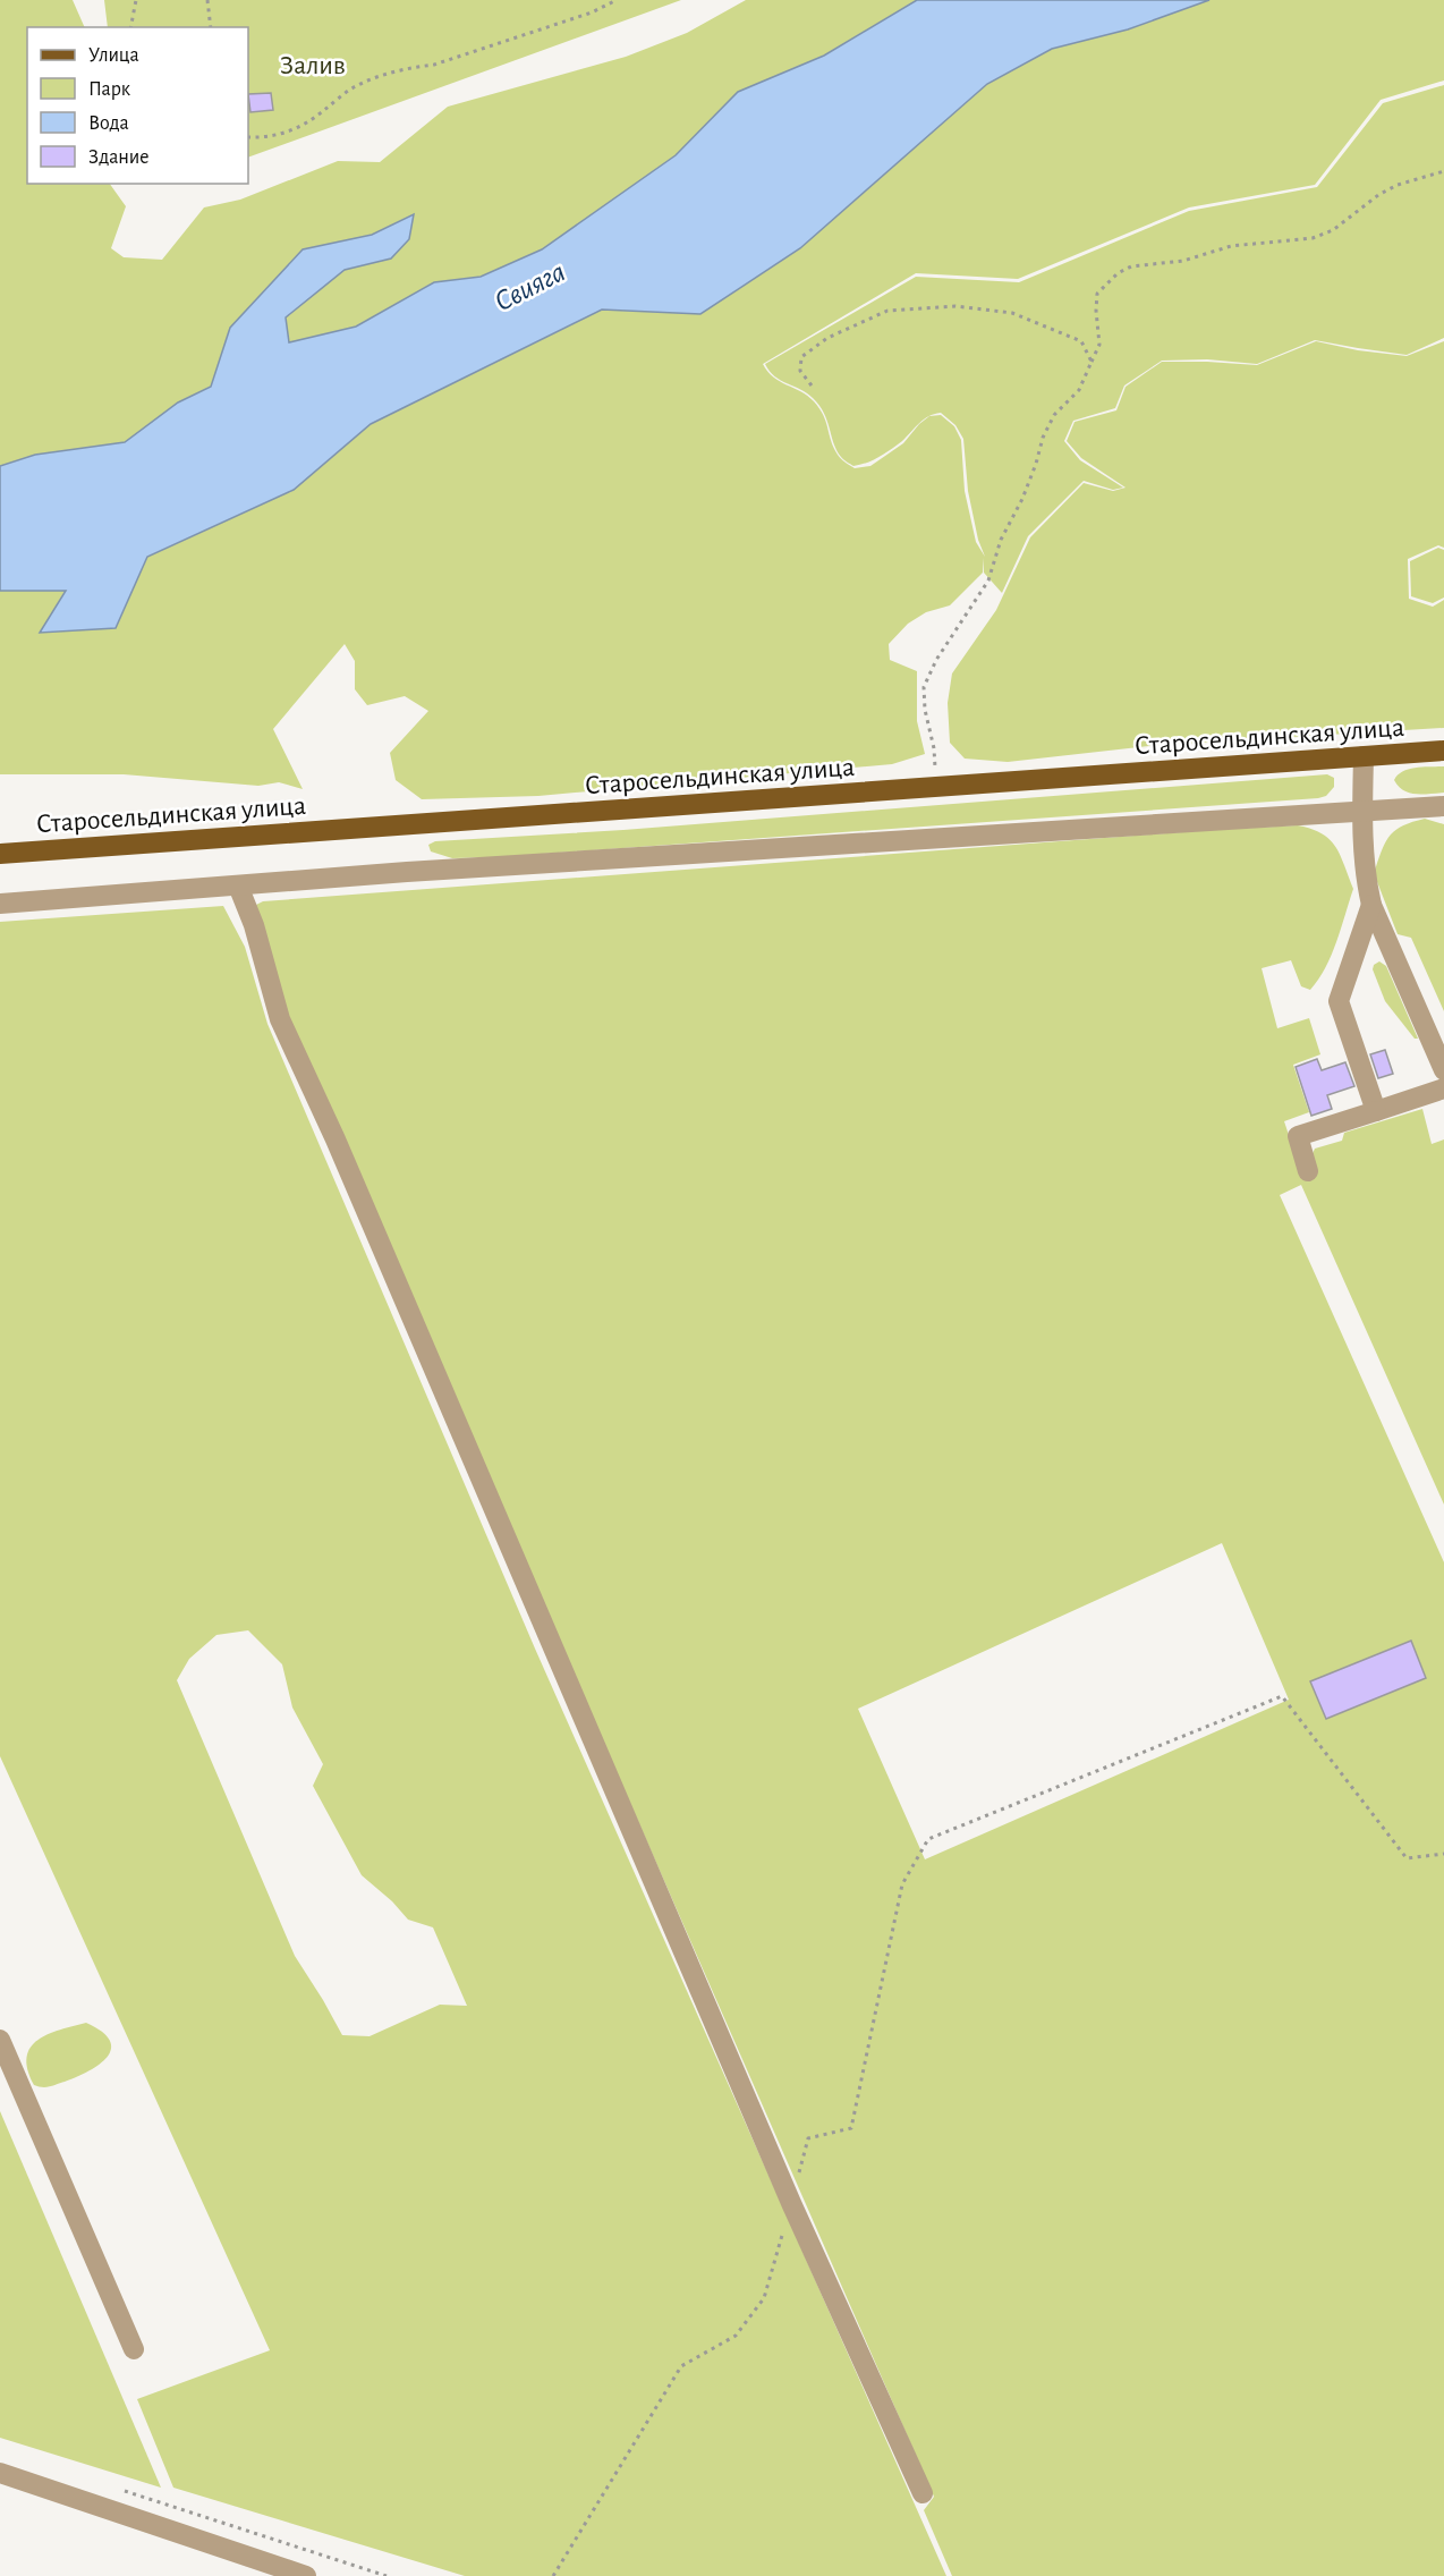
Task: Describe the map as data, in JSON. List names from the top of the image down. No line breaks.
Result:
{"streets":{"main road":["Старосельдинская улица"]},"water":["Свияга"],"parks":["Залив"],"legend":["Улица","Парк","Вода","Здание"]}
